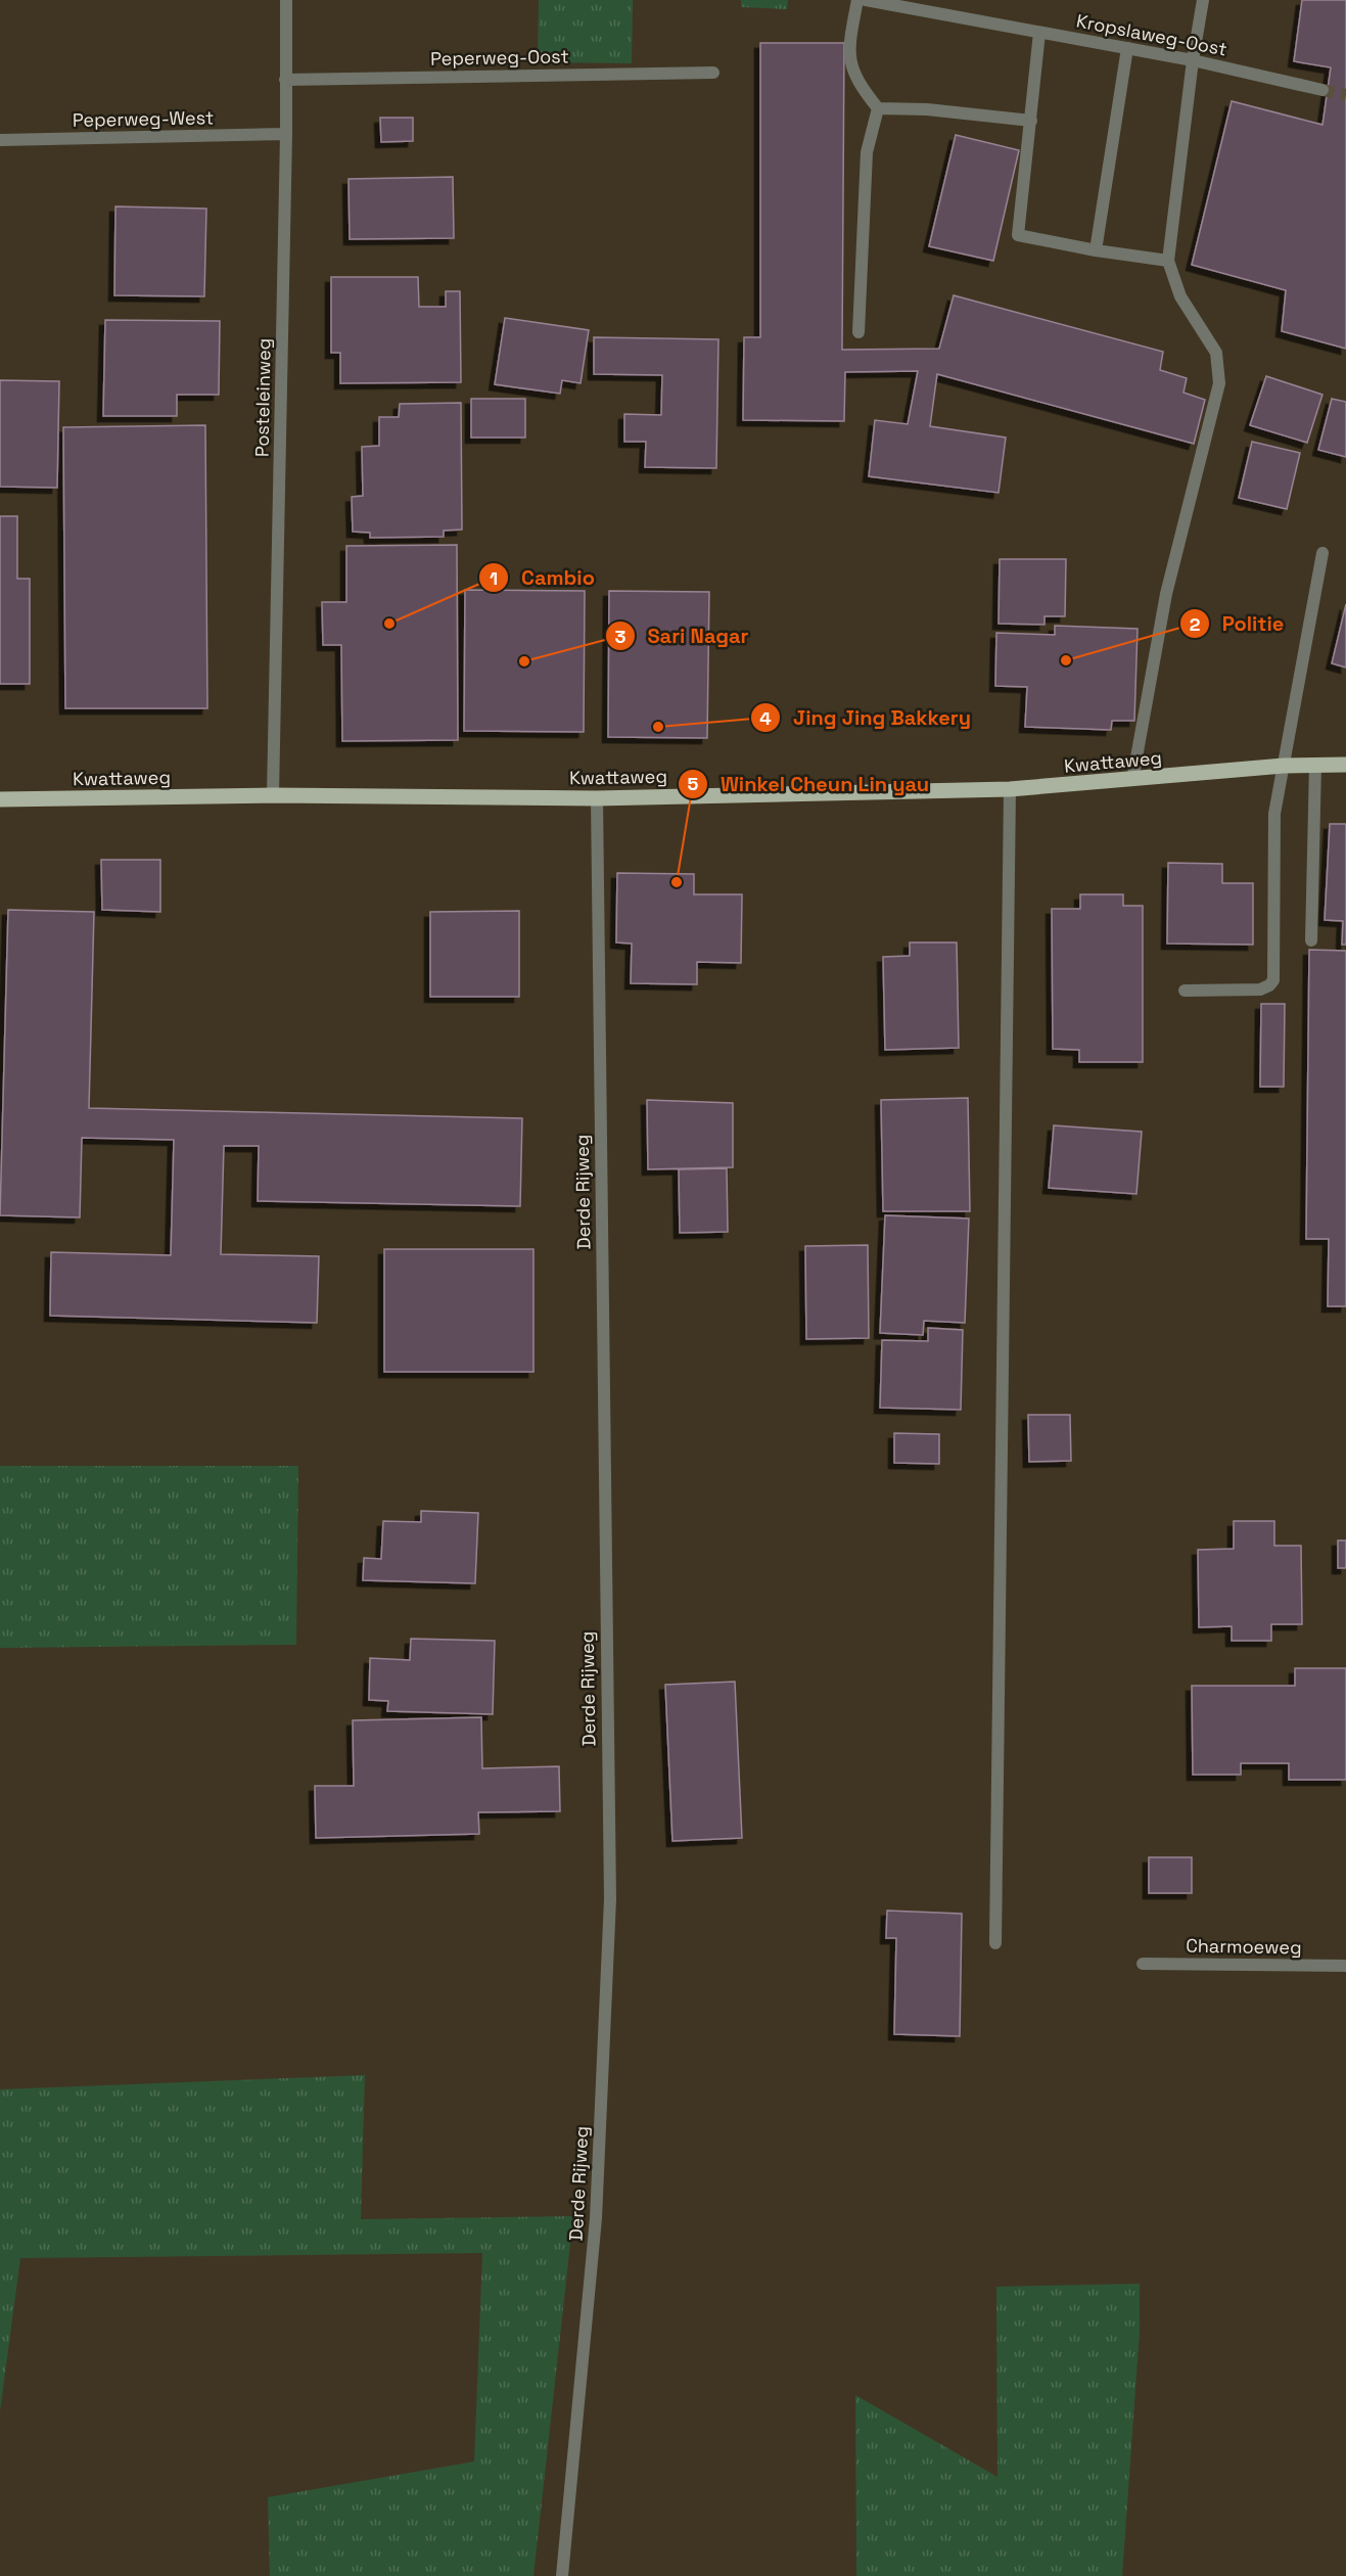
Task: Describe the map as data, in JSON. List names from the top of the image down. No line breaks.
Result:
{"streets":{"main road":["Kwattaweg"],"street":["Kropslaweg-Oost","Peperweg-Oost","Peperweg-West","Posteleinweg","Derde Rijweg","Charmoeweg"]},"crossings":[["Peperweg-Oost","Posteleinweg"],["Peperweg-West","Posteleinweg"],["Posteleinweg","Kwattaweg"],["Kwattaweg","Derde Rijweg"]],"places":["Cambio","Politie","Sari Nagar","Jing Jing Bakkery","Winkel Cheun Lin yau"]}
